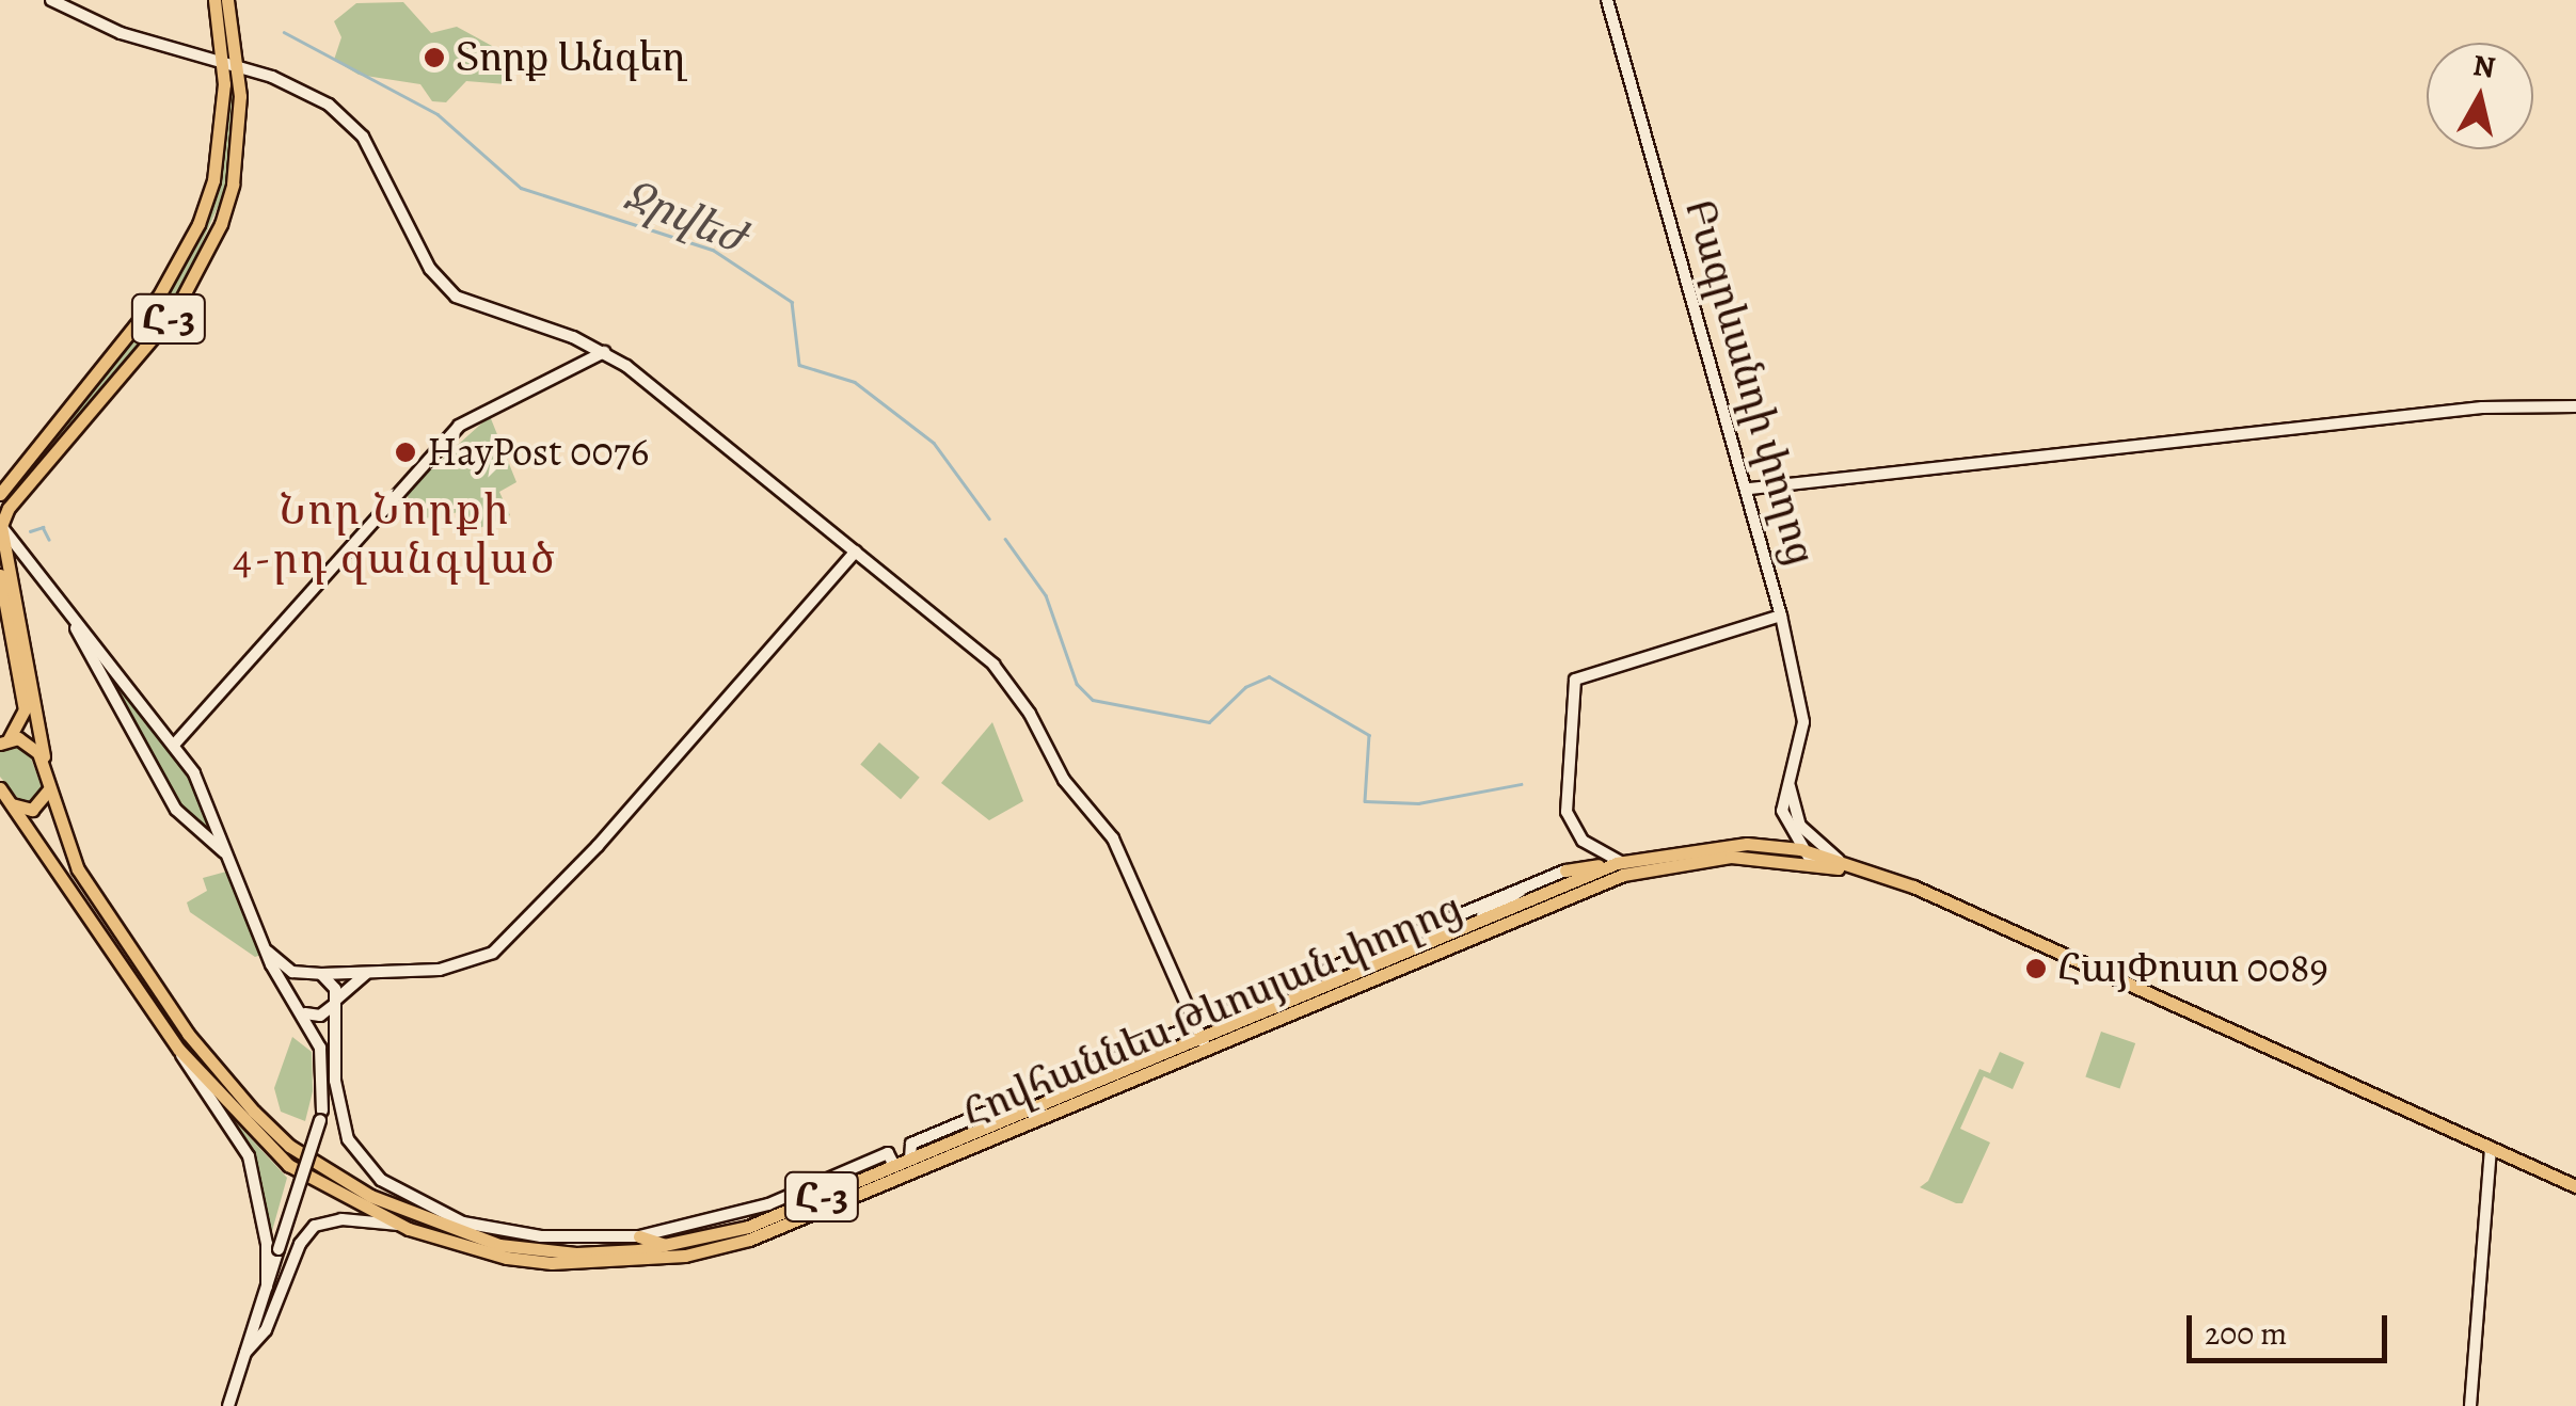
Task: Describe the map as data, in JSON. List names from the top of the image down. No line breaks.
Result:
{"streets":{"main road":["Հ-3","Հովհաննես Թևոսյան փողոց"],"street":["Բագրևանդի փողոց"]},"crossings":[["Հ-3","Հովհաննես Թևոսյան փողոց"],["Բագրևանդի փողոց","Հովհաննես Թևոսյան փողոց"]],"districts":["Նոր Նորքի 4-րդ զանգված"],"water":["Ջրվեժ"],"places":["Տորք Անգեղ","HayPost 0076","ՀայՓոստ 0089"],"scale_bar":"200 m","north":"top"}
